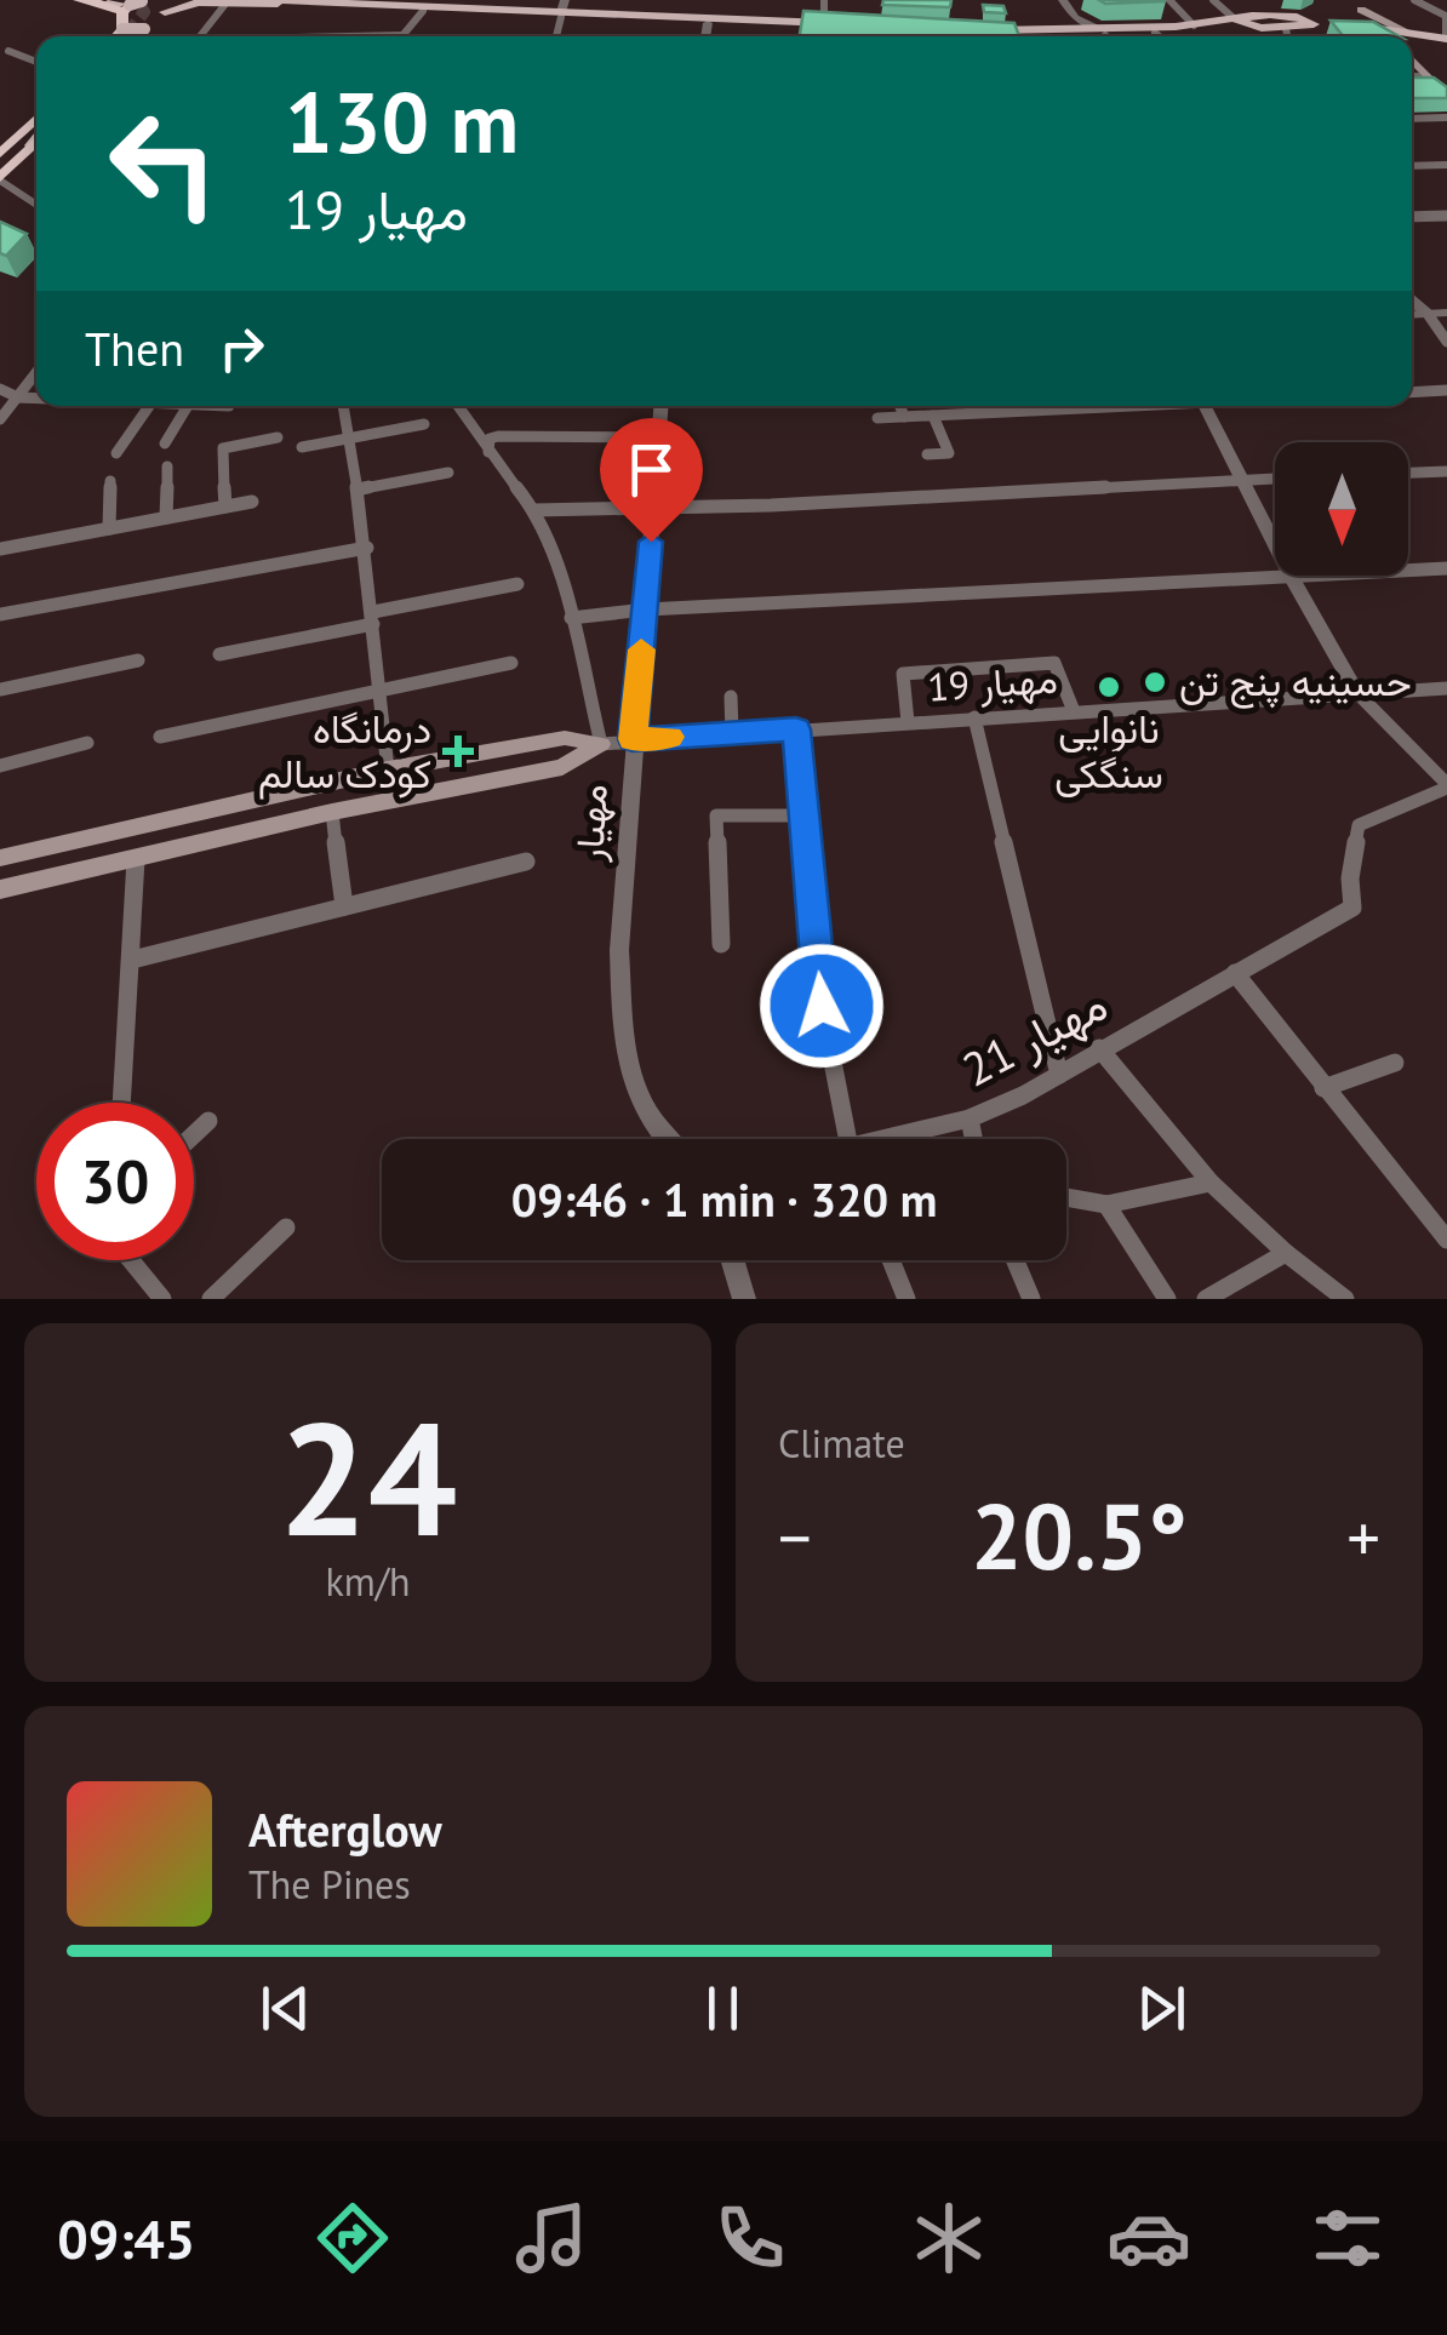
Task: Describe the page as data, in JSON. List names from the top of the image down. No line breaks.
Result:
{"streets":{"street":["مهیار 19","مهیار","مهیار 21"]},"crossings":[["مهیار 19","مهیار"]],"places":{"other":["حسینیه پنج تن","نانوایی سنگکی"],"health":["درمانگاه کودک سالم"]},"north":"bottom","page":{"turn":["130 m","مهیار 19"],"then":"Then","limit":"30","trip":"09:46 · 1 min · 320 m","tile":[["24","km/h"],"Climate"],"heat":["−","20.5°","+"],"song":["Afterglow","The Pines"],"tabs":"09:45"}}
